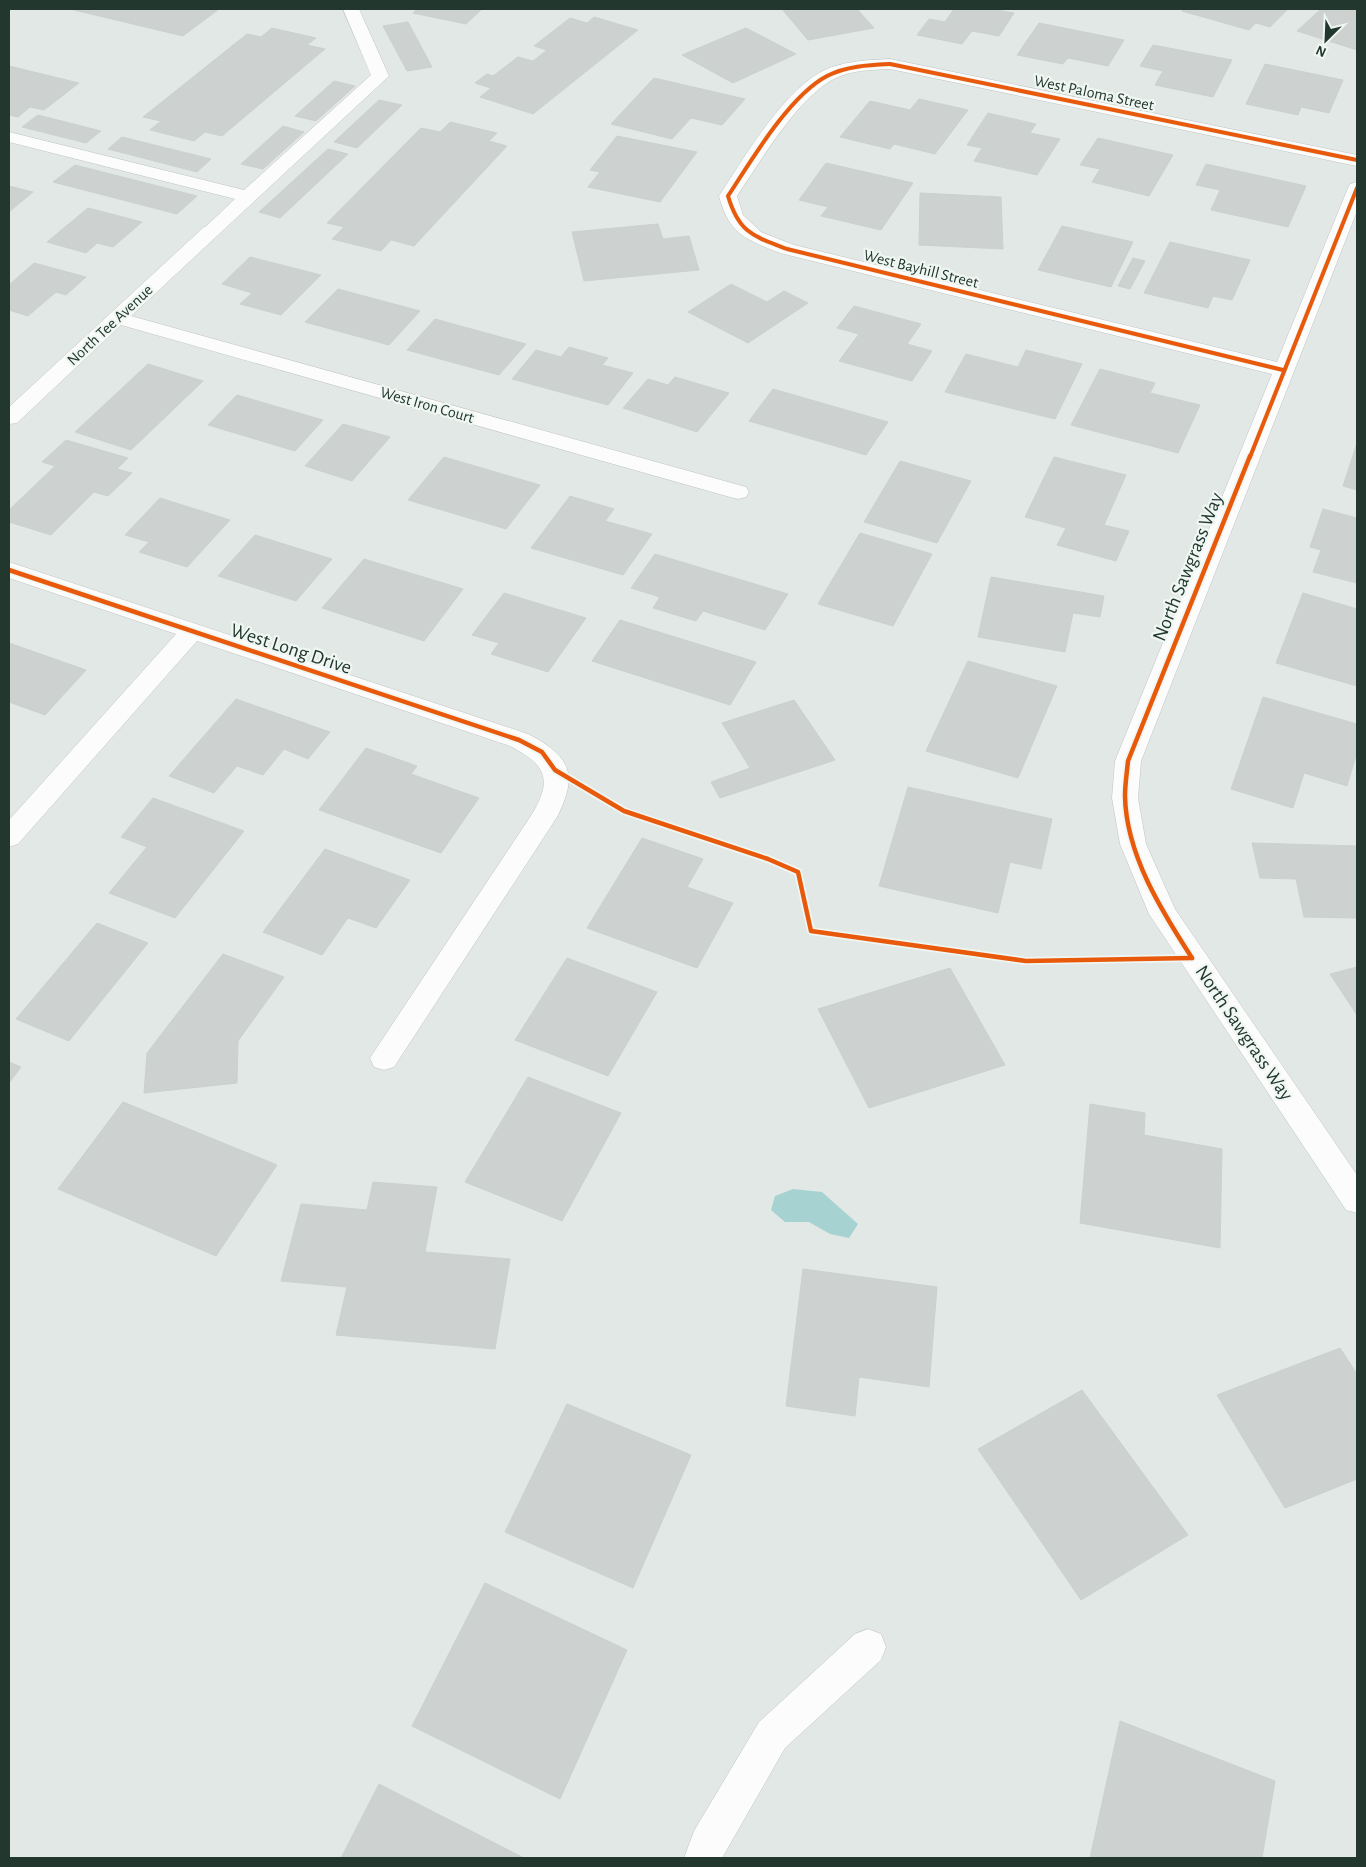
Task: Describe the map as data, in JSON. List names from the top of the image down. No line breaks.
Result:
{"streets":{"street":["West Paloma Street","West Bayhill Street","North Tee Avenue","West Iron Court","North Sawgrass Way","West Long Drive"]},"crossings":[["West Paloma Street","West Bayhill Street"],["West Bayhill Street","North Sawgrass Way"],["North Tee Avenue","West Iron Court"]],"north":"bottom left"}
